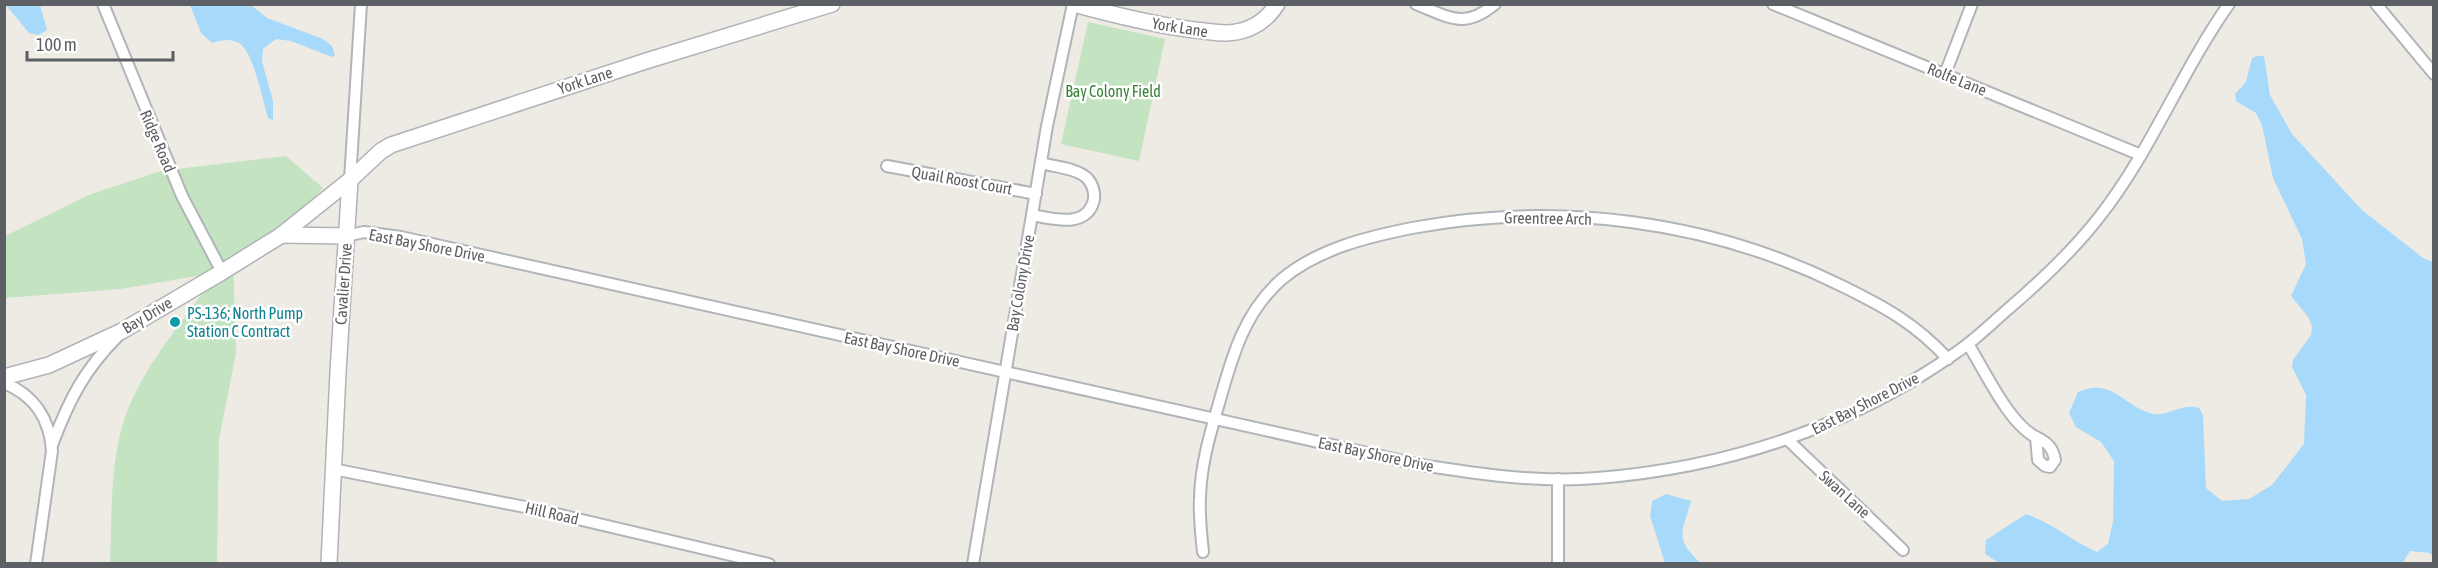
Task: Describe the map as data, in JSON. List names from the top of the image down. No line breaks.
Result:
{"streets":{"street":["York Lane","Rolfe Lane","Ridge Road","Quail Roost Court","Greentree Arch","East Bay Shore Drive","Bay Colony Drive","Cavalier Drive","Bay Drive","Swan Lane","Hill Road"]},"crossings":[["York Lane","Bay Colony Drive"],["York Lane","Cavalier Drive"],["York Lane","Bay Drive"],["Rolfe Lane","East Bay Shore Drive"],["Ridge Road","Bay Drive"],["Quail Roost Court","Bay Colony Drive"],["Greentree Arch","East Bay Shore Drive"],["East Bay Shore Drive","Bay Colony Drive"],["East Bay Shore Drive","Cavalier Drive"],["East Bay Shore Drive","Swan Lane"],["Cavalier Drive","Bay Drive"],["Cavalier Drive","Hill Road"]],"parks":["Bay Colony Field"],"places":["PS-136; North Pump Station C Contract"],"scale_bar":"100 m"}
